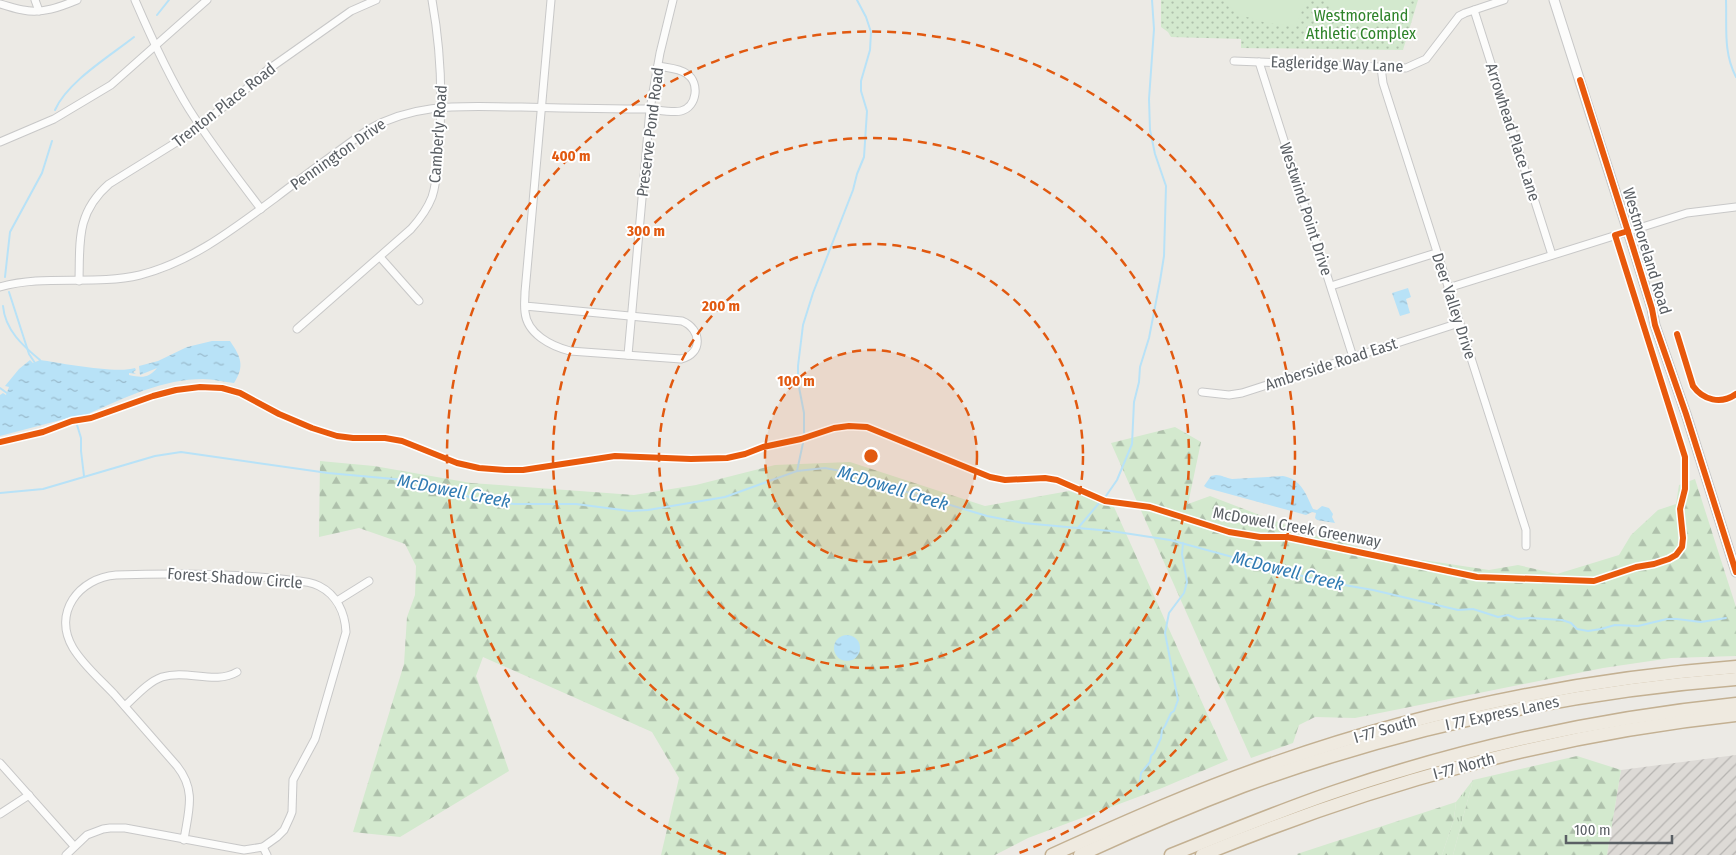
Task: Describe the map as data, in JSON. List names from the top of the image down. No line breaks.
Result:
{"streets":{"highway":["I 77 Express Lanes","I-77 South","I-77 North"],"street":["Eagleridge Way Lane","Trenton Place Road","Preserve Pond Road","Arrowhead Place Lane","Camberly Road","Pennington Drive","Westwind Point Drive","Westmoreland Road","Deer Valley Drive","Amberside Road East","Forest Shadow Circle"],"cycle path":["McDowell Creek Greenway"]},"crossings":[["Eagleridge Way Lane","Arrowhead Place Lane"],["Eagleridge Way Lane","Westwind Point Drive"],["Eagleridge Way Lane","Deer Valley Drive"],["Trenton Place Road","Pennington Drive"],["Preserve Pond Road","Pennington Drive"],["Camberly Road","Pennington Drive"],["Westwind Point Drive","Amberside Road East"],["Deer Valley Drive","Amberside Road East"]],"water":["McDowell Creek"],"parks":["Westmoreland Athletic Complex"],"scale_bar":"100 m","rings":["400 m","300 m","200 m","100 m"]}
